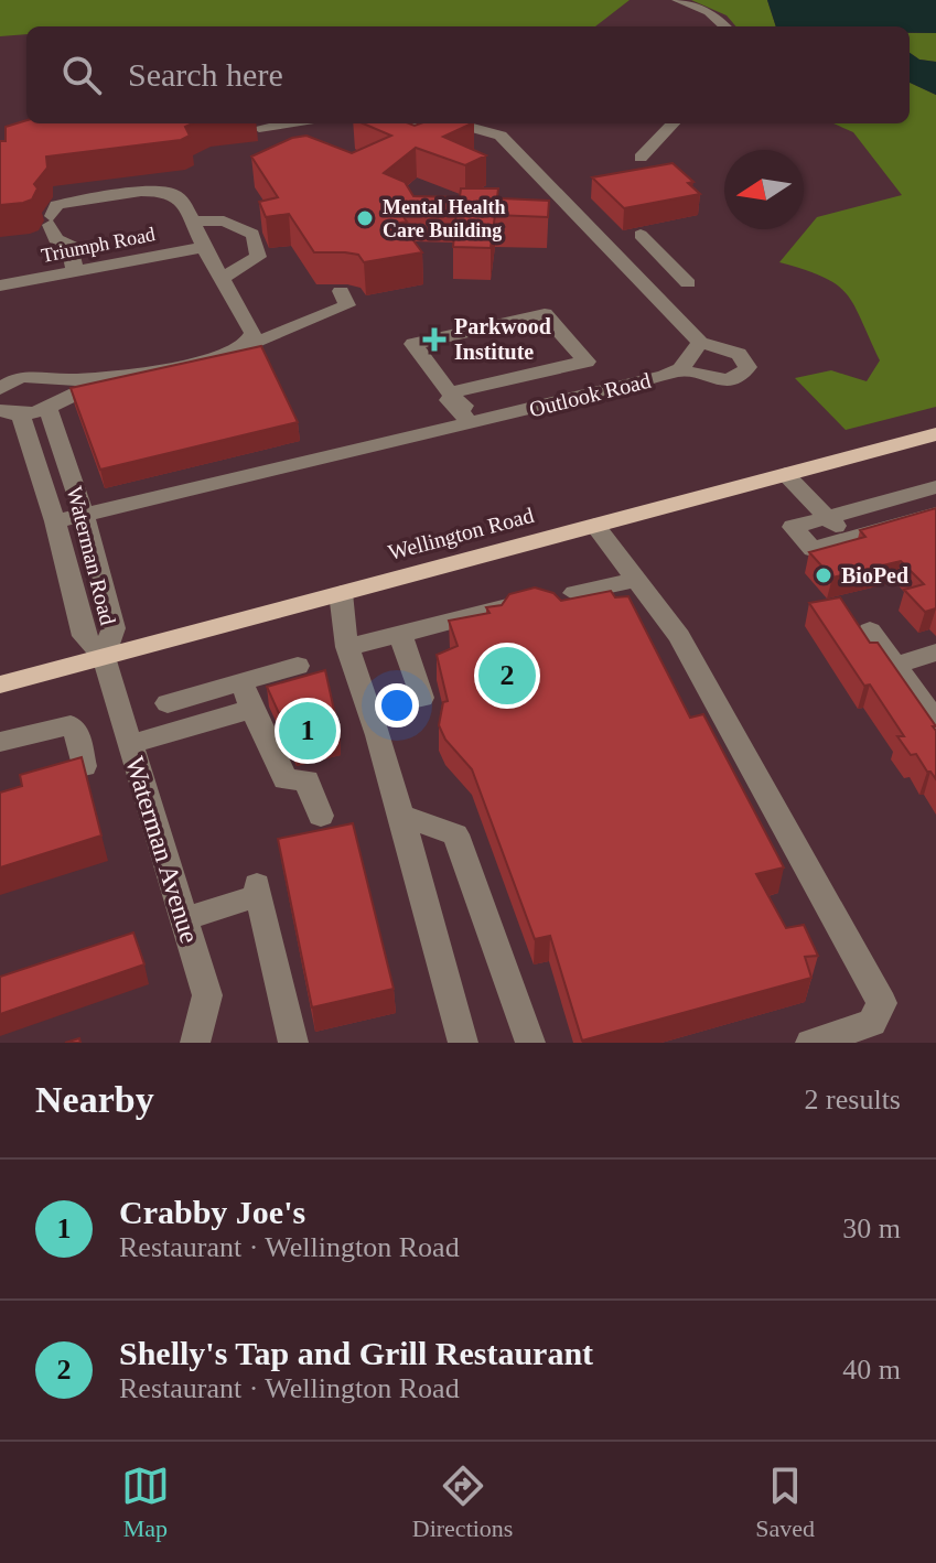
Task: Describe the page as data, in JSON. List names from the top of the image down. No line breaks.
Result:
{"streets":{"main road":["Wellington Road"],"street":["Triumph Road","Outlook Road","Waterman Road","Waterman Avenue"]},"crossings":[["Outlook Road","Waterman Road"],["Wellington Road","Waterman Road"],["Wellington Road","Waterman Avenue"],["Waterman Road","Waterman Avenue"]],"places":{"other":["Mental Health Care Building","BioPed"],"health":["Parkwood Institute"]},"north":"left","page":{"search":"Search here","pins":["2","1"],"heading":["Nearby","2 results"],"list":[{"mark":"1","name":"Crabby Joe's","note":"Restaurant · Wellington Road","value":"30 m"},{"mark":"2","name":"Shelly's Tap and Grill Restaurant","note":"Restaurant · Wellington Road","value":"40 m"}],"nav":["Map","Directions","Saved"]}}
